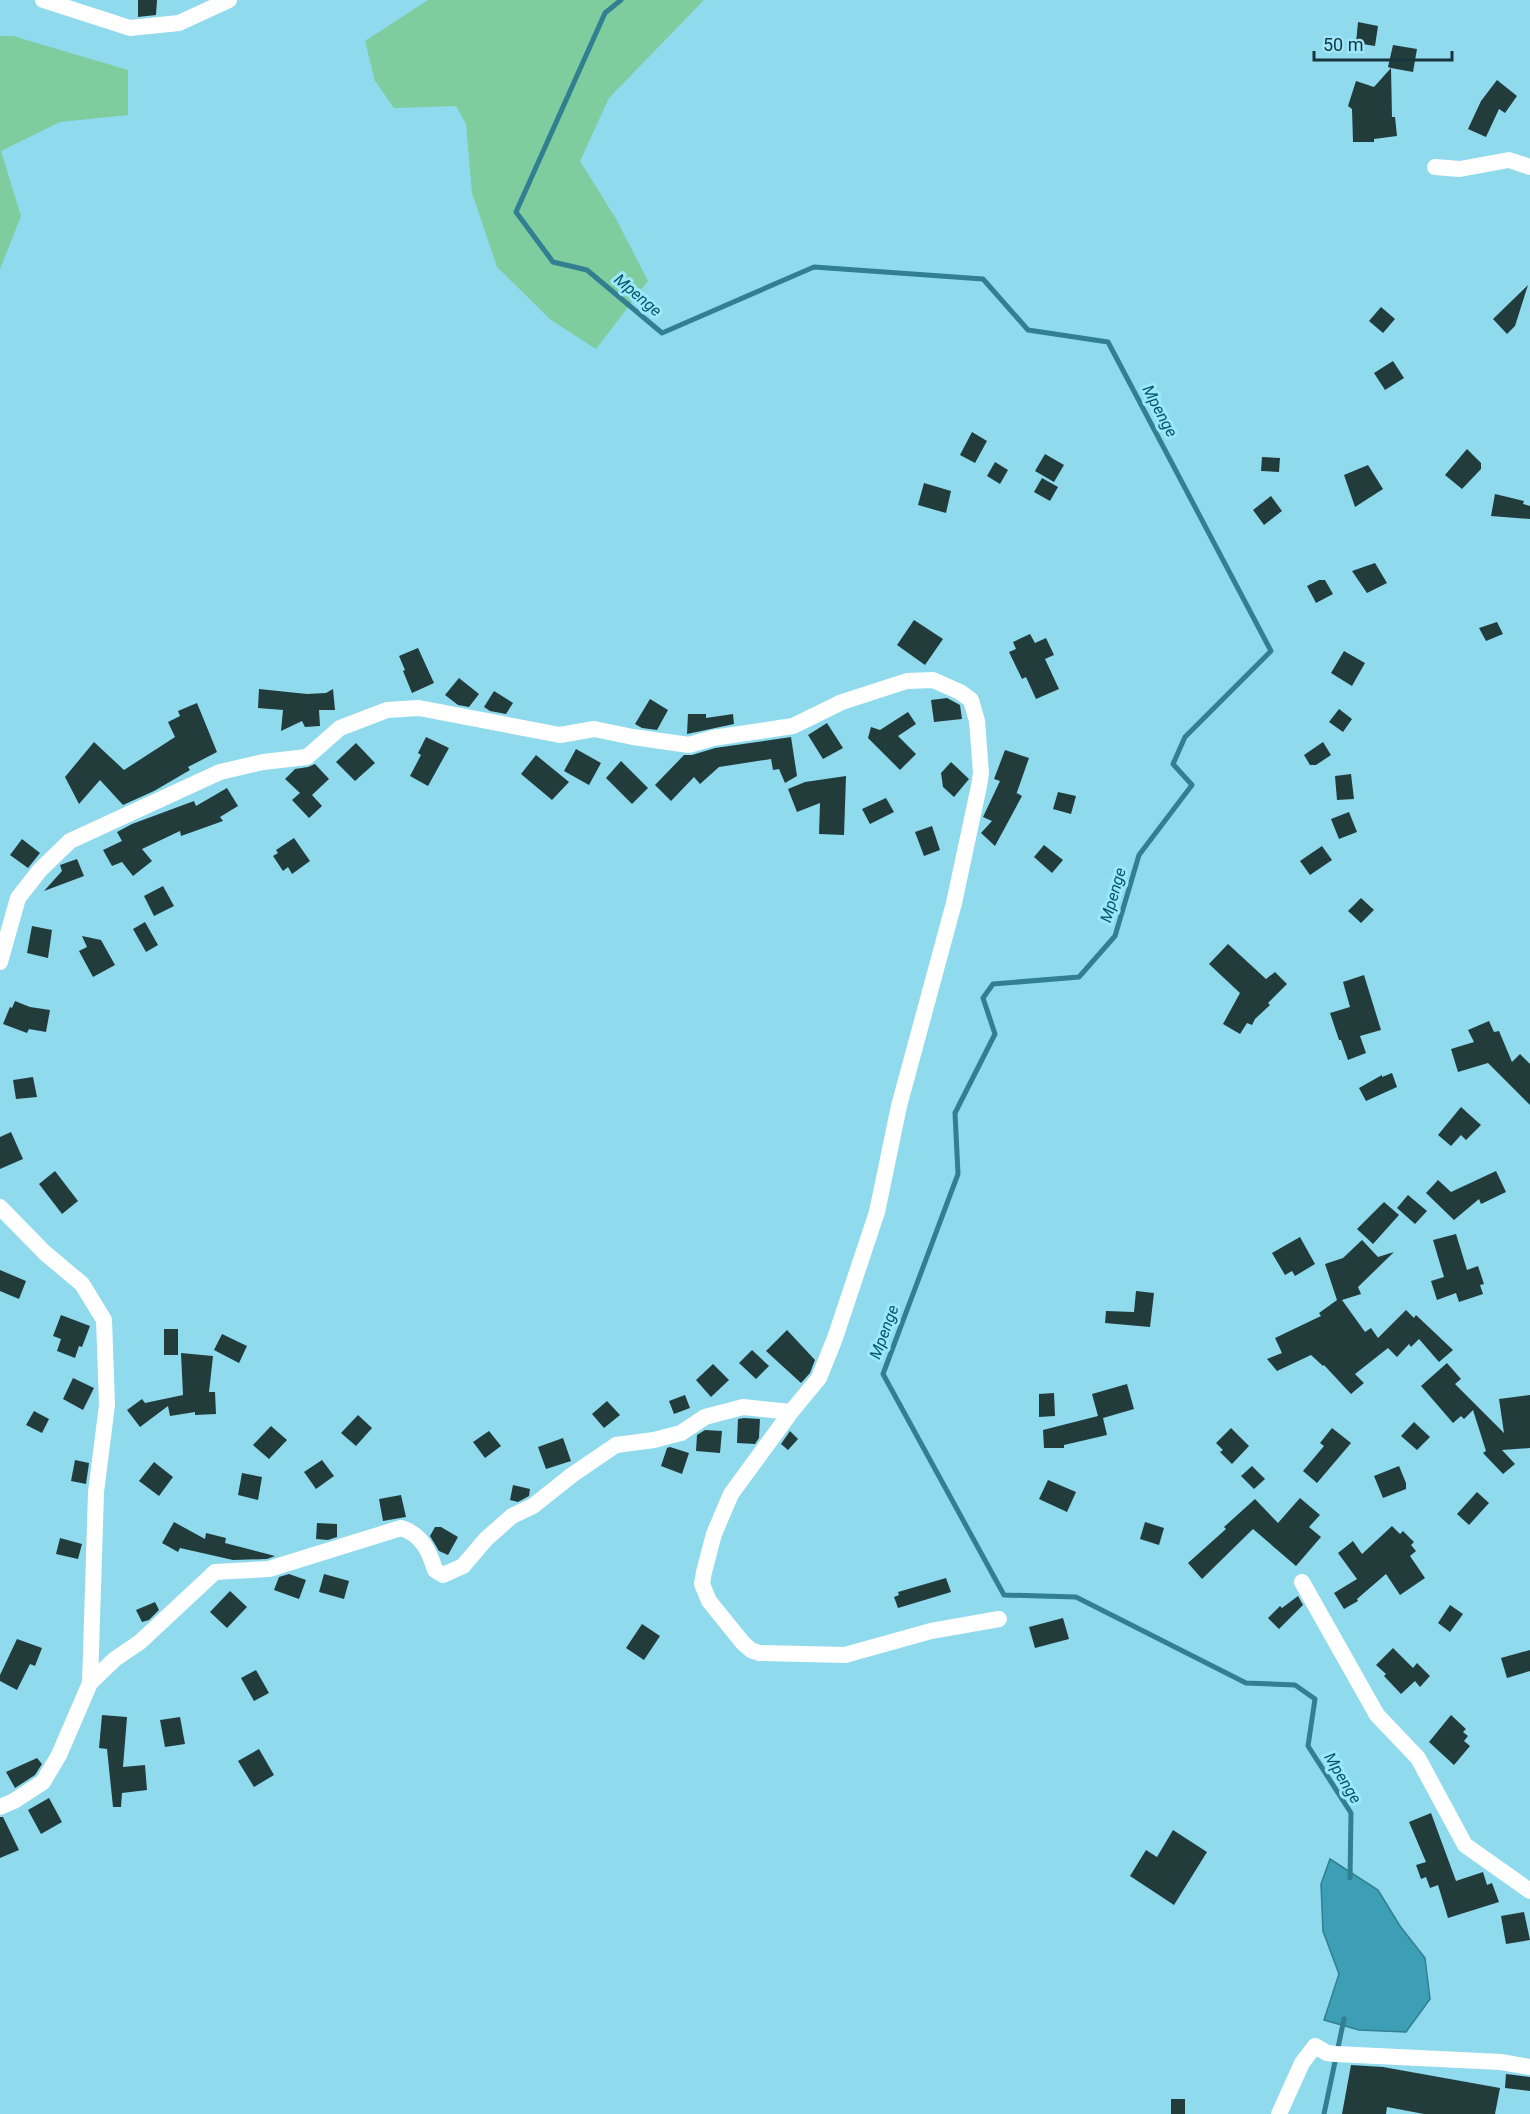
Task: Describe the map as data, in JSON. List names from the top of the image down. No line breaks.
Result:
{"water":["Mpenge"],"scale_bar":"50 m"}
